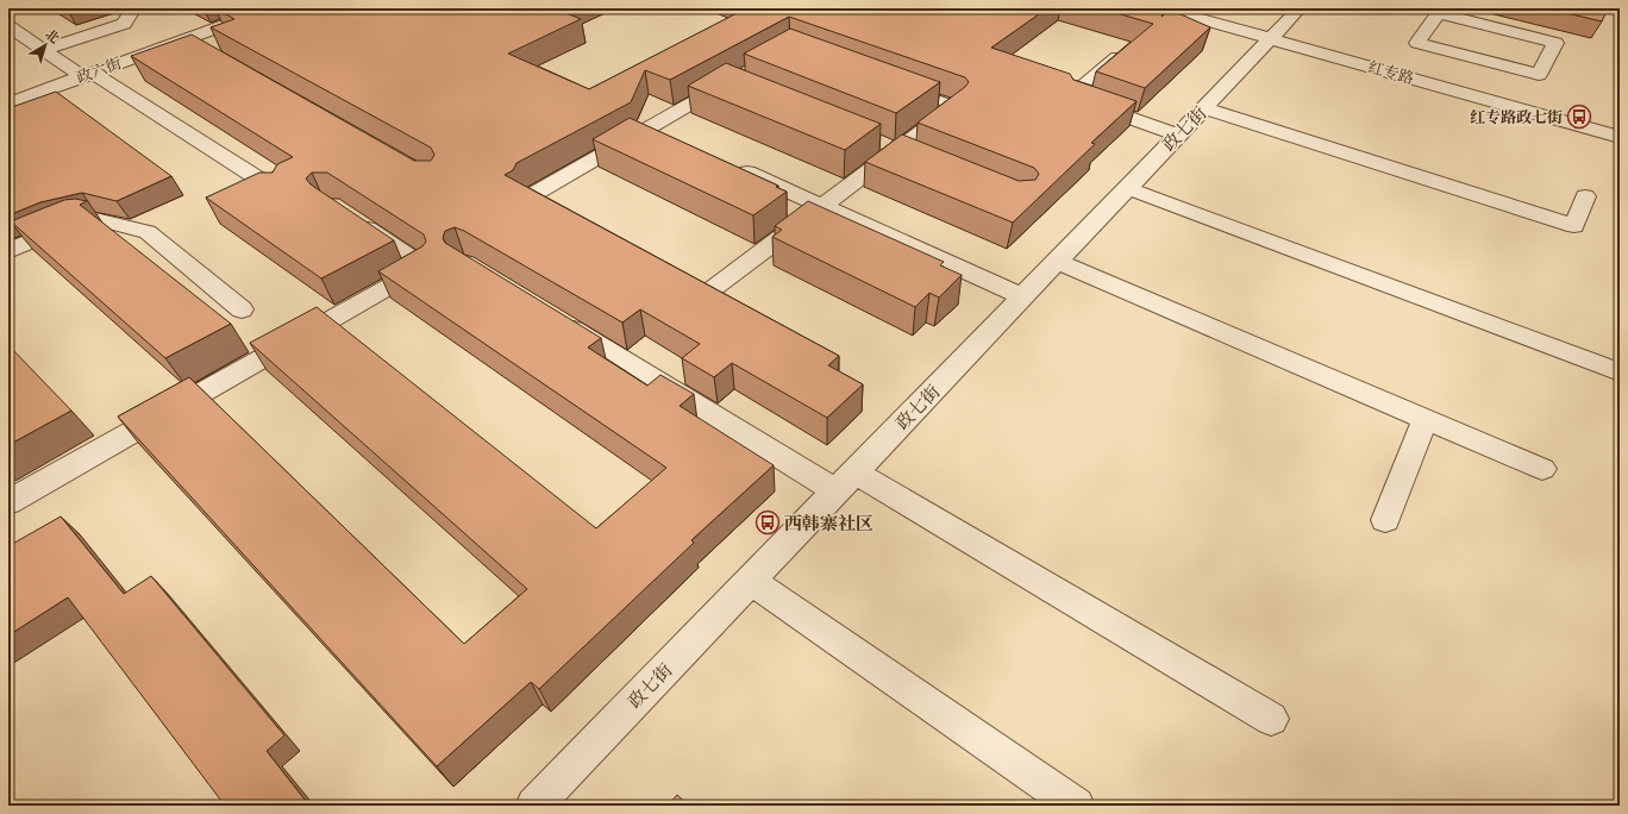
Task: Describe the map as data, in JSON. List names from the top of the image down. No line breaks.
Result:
{"streets":{"street":["政六街","红专路","政七街"]},"crossings":[["红专路","政七街"]],"places":{"bus stop":["红专路政七街","西韩寨社区"]},"north":"top right"}
